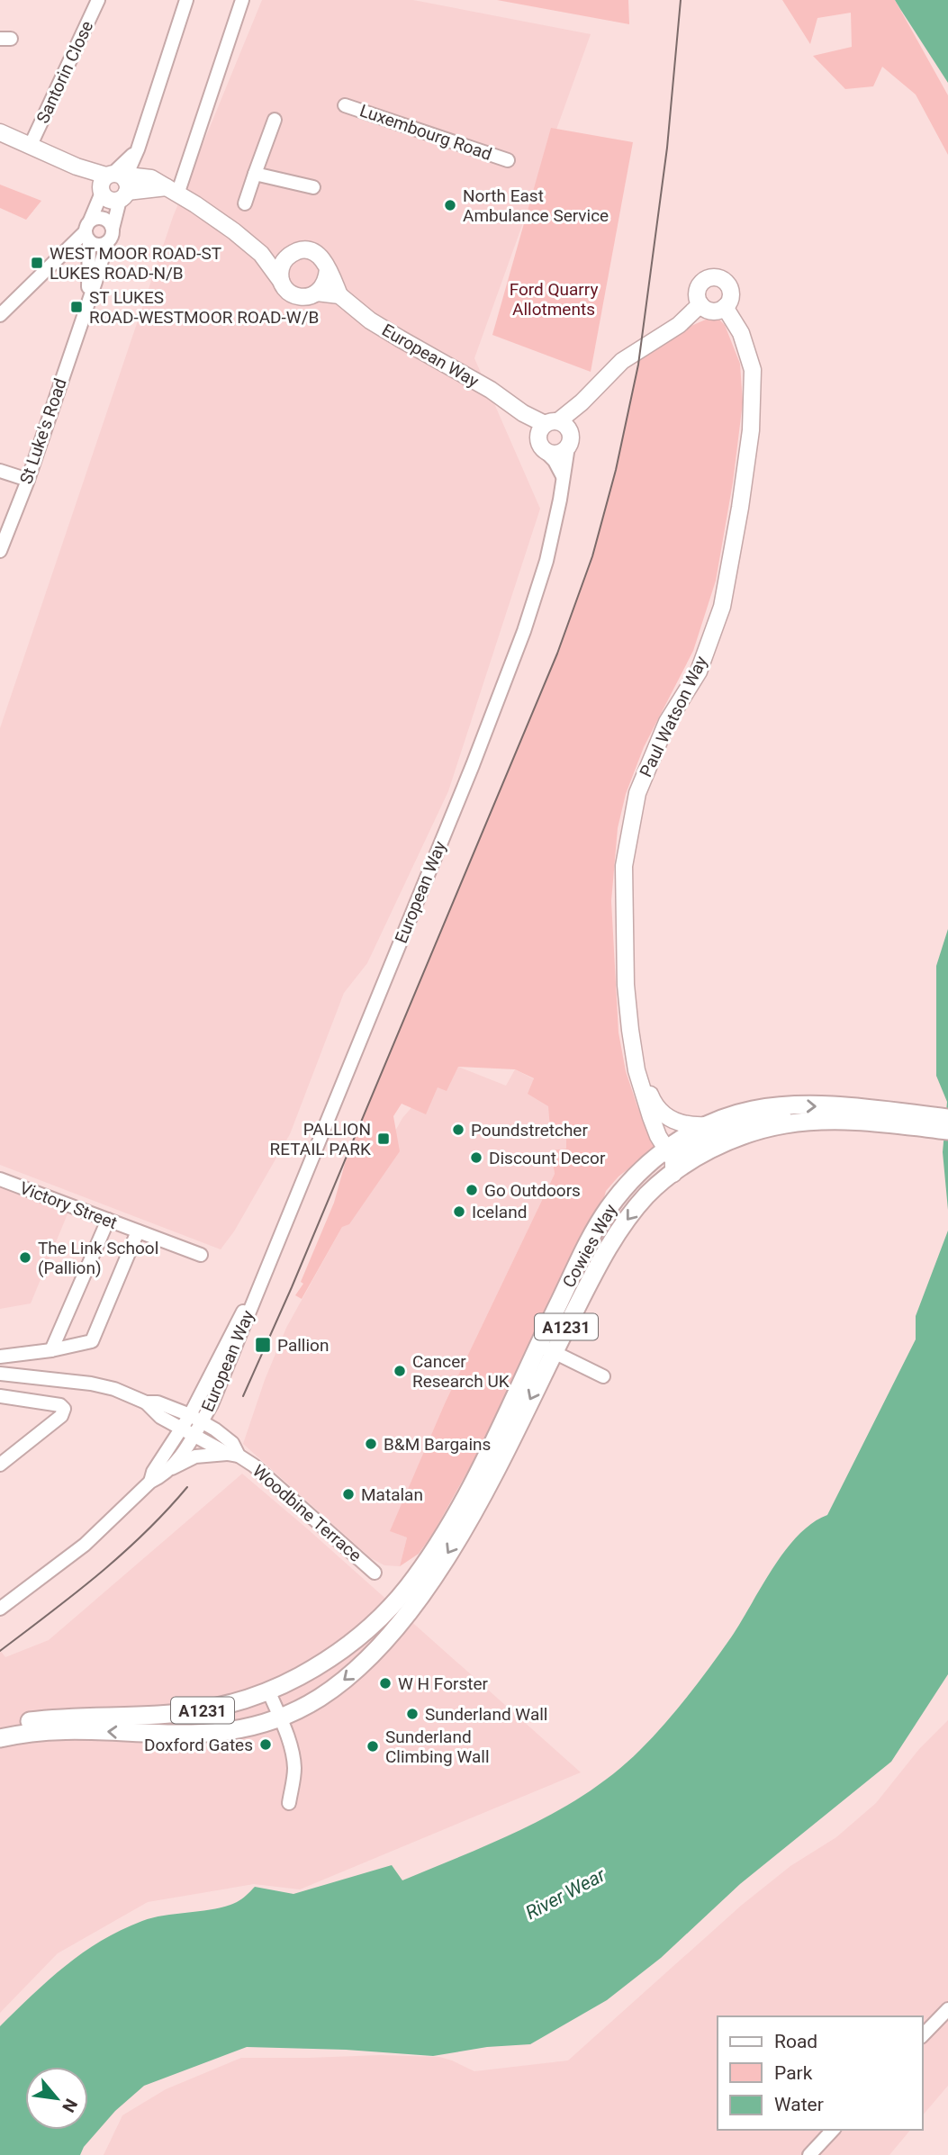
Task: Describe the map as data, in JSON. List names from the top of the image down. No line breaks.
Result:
{"streets":{"highway":["Cowies Way","A1231"],"main road":["European Way","Paul Watson Way"],"street":["Santorin Close","Luxembourg Road","St Luke's Road","Victory Street","Woodbine Terrace"]},"crossings":[["European Way","Woodbine Terrace"],["Paul Watson Way","Cowies Way"],["Cowies Way","A1231"]],"water":["River Wear"],"parks":["Ford Quarry Allotments"],"places":{"other":["North East Ambulance Service","Poundstretcher","Discount Decor","Go Outdoors","Iceland","The Link School (Pallion)","Cancer Research UK","B&M Bargains","Matalan","W H Forster","Sunderland Wall","Doxford Gates","Sunderland Climbing Wall"],"transit":["WEST MOOR ROAD-ST LUKES ROAD-N/B","ST LUKES ROAD-WESTMOOR ROAD-W/B","PALLION RETAIL PARK","Pallion"]},"legend":["Road","Park","Water"],"north":"bottom right"}
